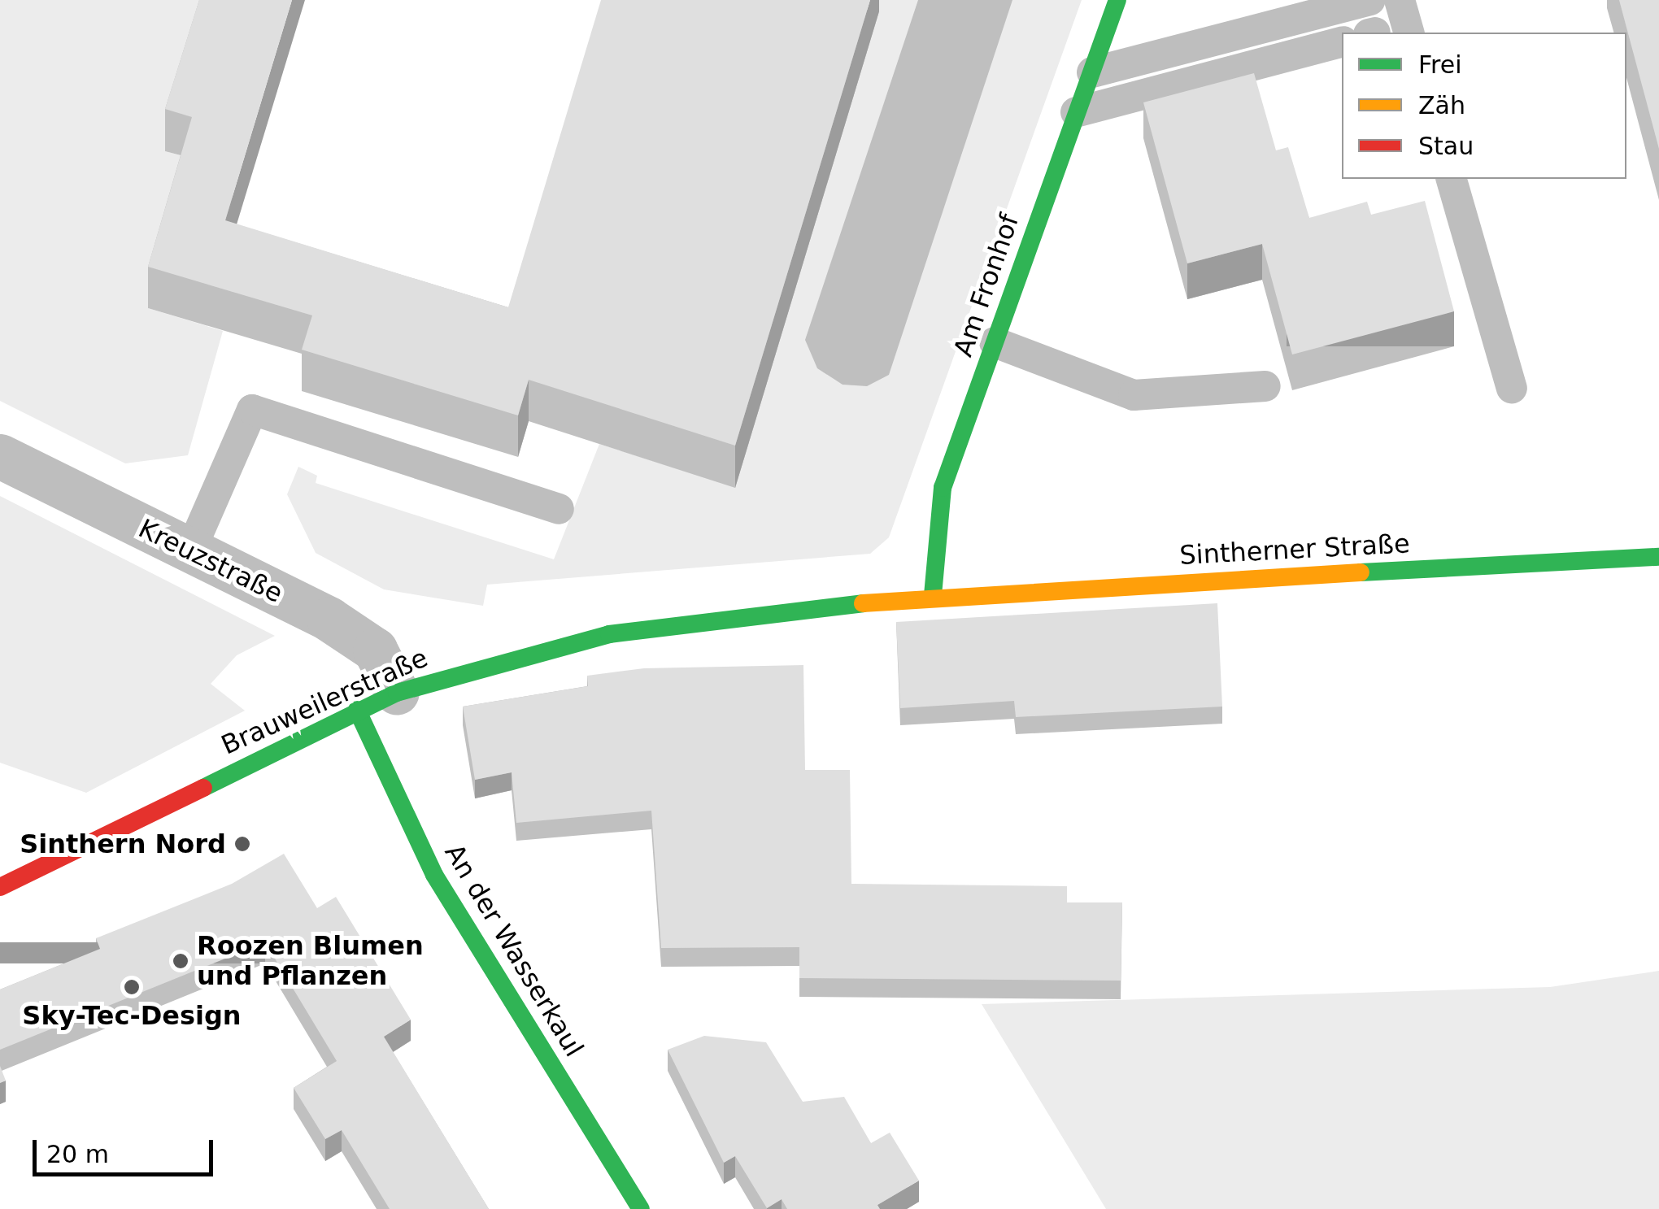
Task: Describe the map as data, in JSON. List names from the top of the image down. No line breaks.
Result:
{"streets":{"street":["Am Fronhof","Sintherner Straße","Kreuzstraße","Brauweilerstraße","An der Wasserkaul"]},"crossings":[["Am Fronhof","Sintherner Straße"],["Am Fronhof","Brauweilerstraße"],["Sintherner Straße","Brauweilerstraße"],["Kreuzstraße","Brauweilerstraße"],["Kreuzstraße","An der Wasserkaul"],["Brauweilerstraße","An der Wasserkaul"]],"places":["Sinthern Nord","Roozen Blumen und Pflanzen","Sky-Tec-Design"],"legend":["Frei","Zäh","Stau"],"scale_bar":"20 m"}
